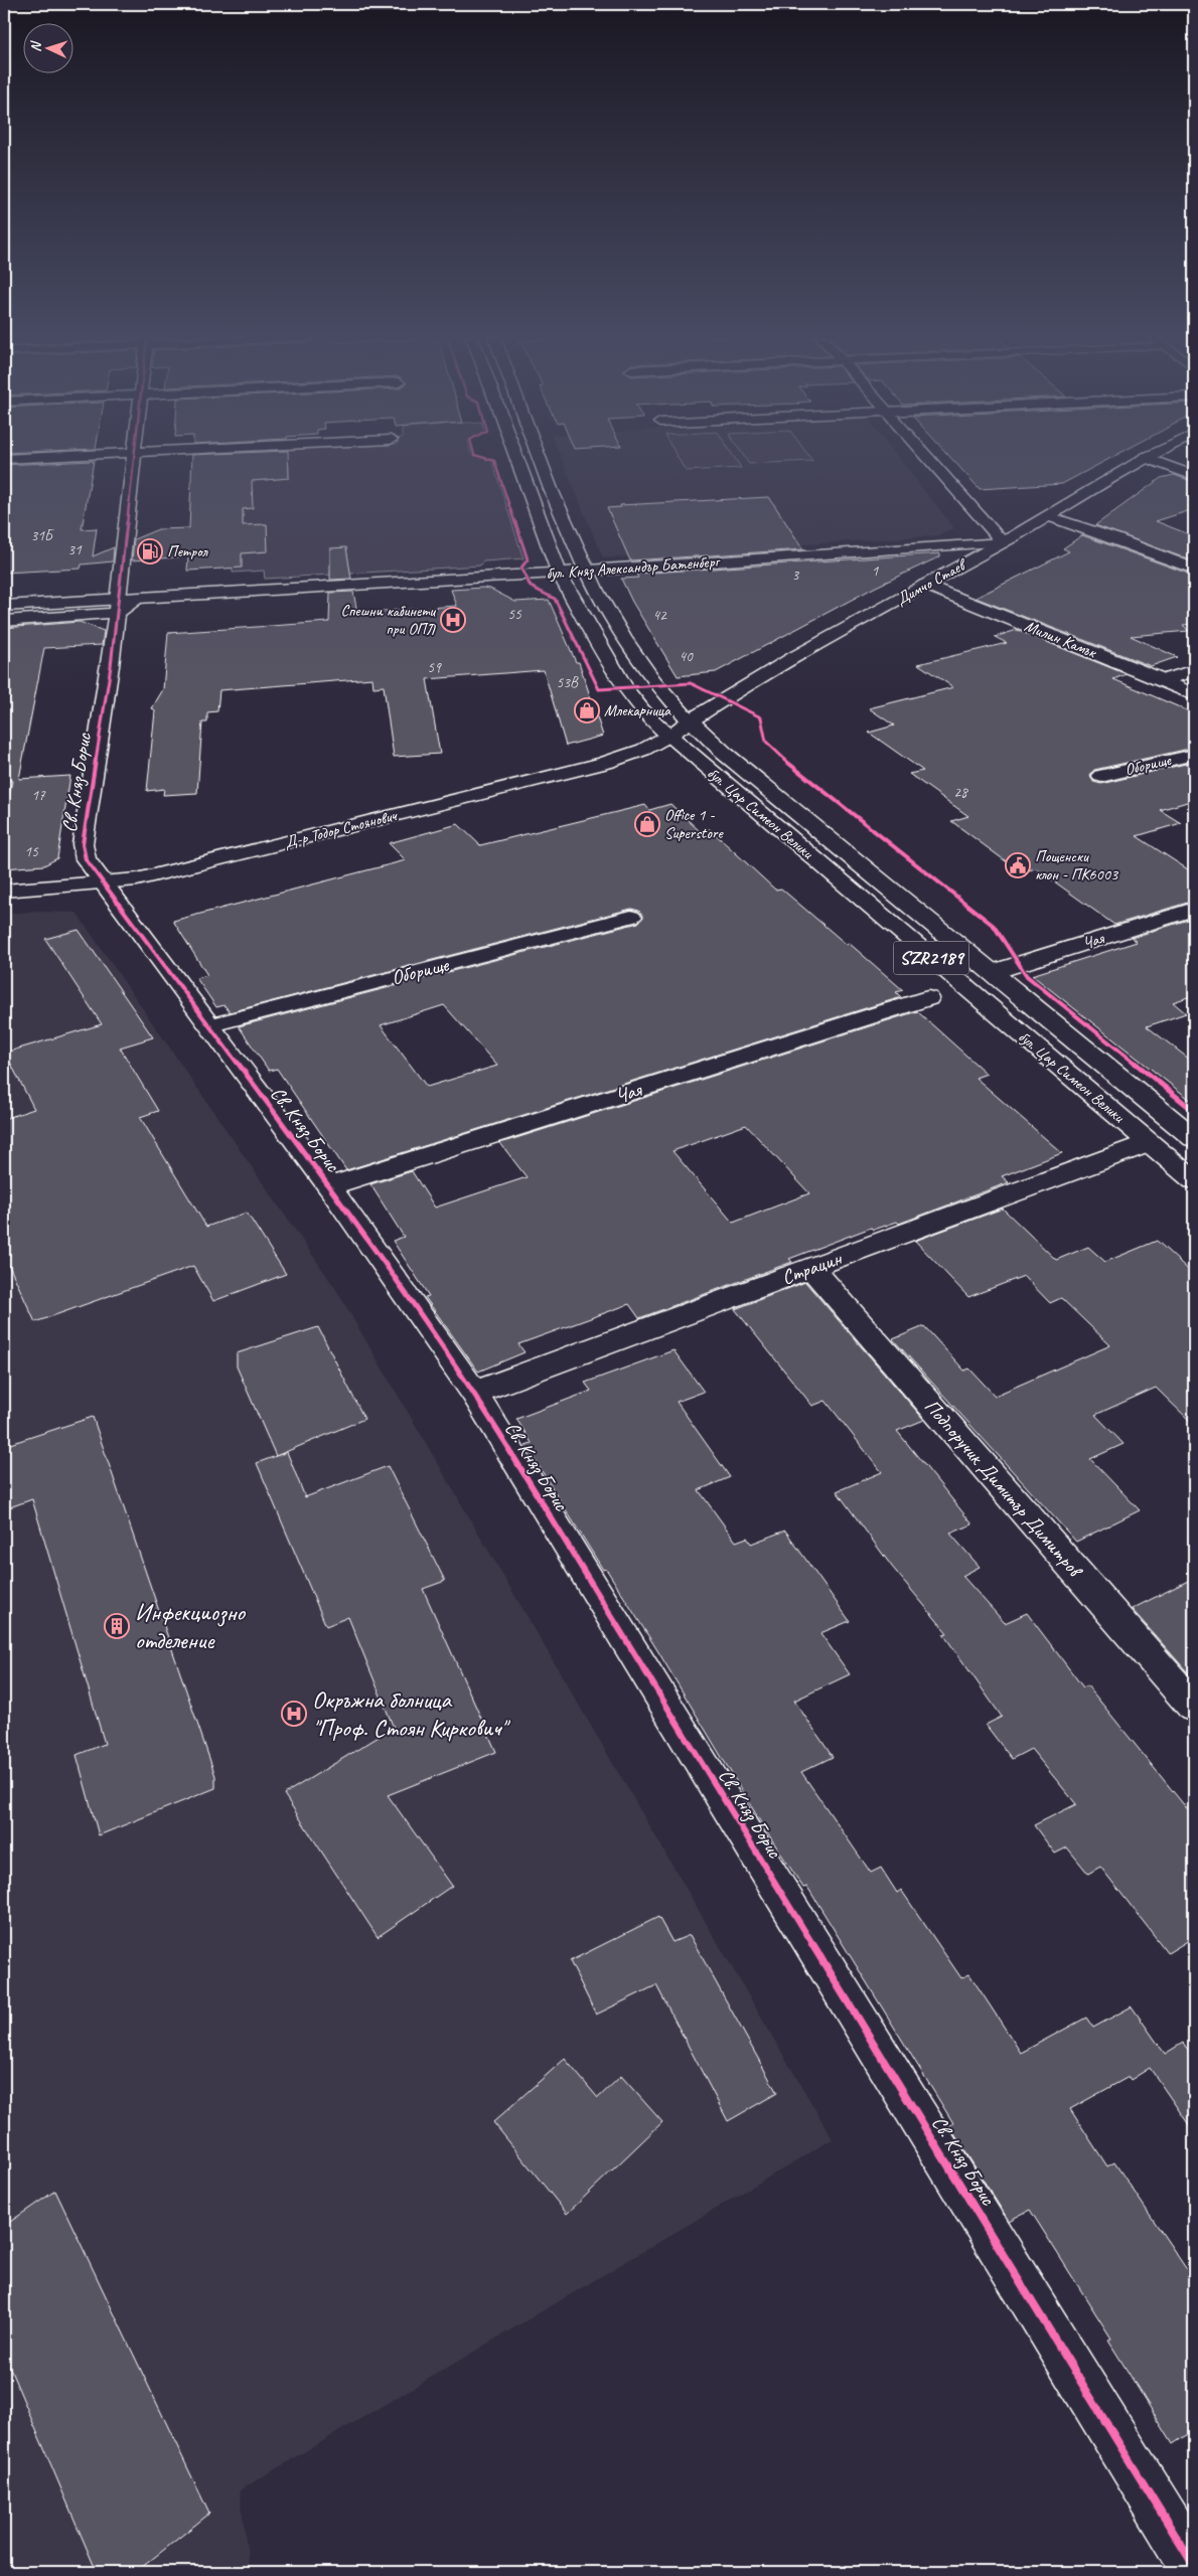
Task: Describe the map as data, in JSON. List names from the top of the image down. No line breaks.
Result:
{"streets":{"street":["бул. Княз Александър Батенберг","Димчо Стаев","Милин Камък","Оборище","Св. Княз Борис","бул. Цар Симеон Велики","Д-р Тодор Стоянович","Чая","SZR2189","Страцин","Подпоручик Димитър Димитров"]},"crossings":[["бул. Княз Александър Батенберг","Димчо Стаев"],["бул. Княз Александър Батенберг","Св. Княз Борис"],["бул. Княз Александър Батенберг","бул. Цар Симеон Велики"],["Димчо Стаев","Милин Камък"],["Димчо Стаев","бул. Цар Симеон Велики"],["Димчо Стаев","Д-р Тодор Стоянович"],["Оборище","Св. Княз Борис"],["Св. Княз Борис","Д-р Тодор Стоянович"],["Св. Княз Борис","Чая"],["Св. Княз Борис","Страцин"],["бул. Цар Симеон Велики","Д-р Тодор Стоянович"],["бул. Цар Симеон Велики","Чая"],["бул. Цар Симеон Велики","Страцин"],["Страцин","Подпоручик Димитър Димитров"]],"places":{"fuel station":["Петрол"],"hospital":["Спешни кабинети при ОПЛ","Окръжна болница \"Проф. Стоян Киркович\""],"shop":["Млекарница","Office 1 - Superstore"],"public building":["Пощенски клон - ПК6003"],"building":["Инфекциозно отделение"]},"house_numbers":["31Б","31","1","3","55","42","40","59","53В","28","17","15"],"north":"left"}
